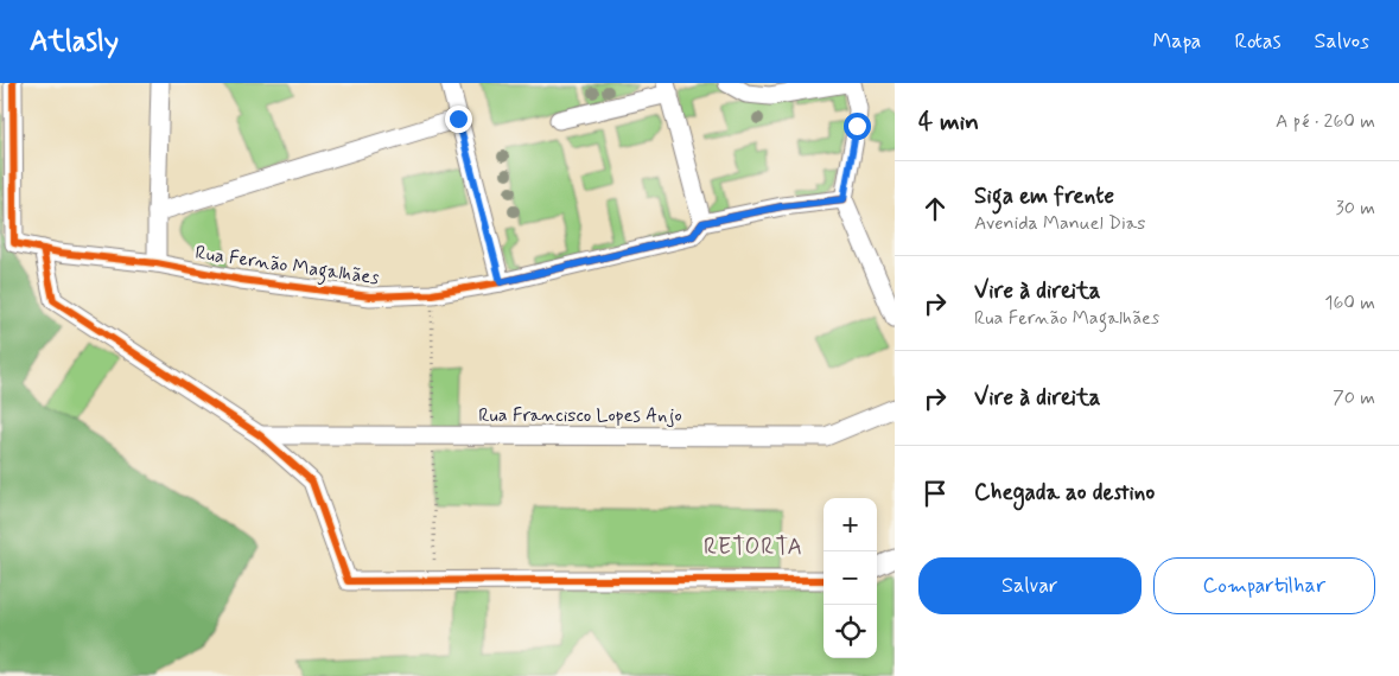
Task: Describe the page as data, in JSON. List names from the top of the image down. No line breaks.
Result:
{"streets":{"street":["Rua Fernão Magalhães","Rua Francisco Lopes Anjo"]},"districts":["RETORTA"],"page":{"header":"Atlasly","nav":["Mapa","Rotas","Salvos"],"heading":["4 min","A pé · 260 m"],"list":[["Siga em frente","Avenida Manuel Dias","30 m"],["Vire à direita","Rua Fernão Magalhães","160 m"],["Vire à direita","70 m"],"Chegada ao destino"],"map_buttons":["+","−"],"buttons":["Salvar","Compartilhar"]}}
